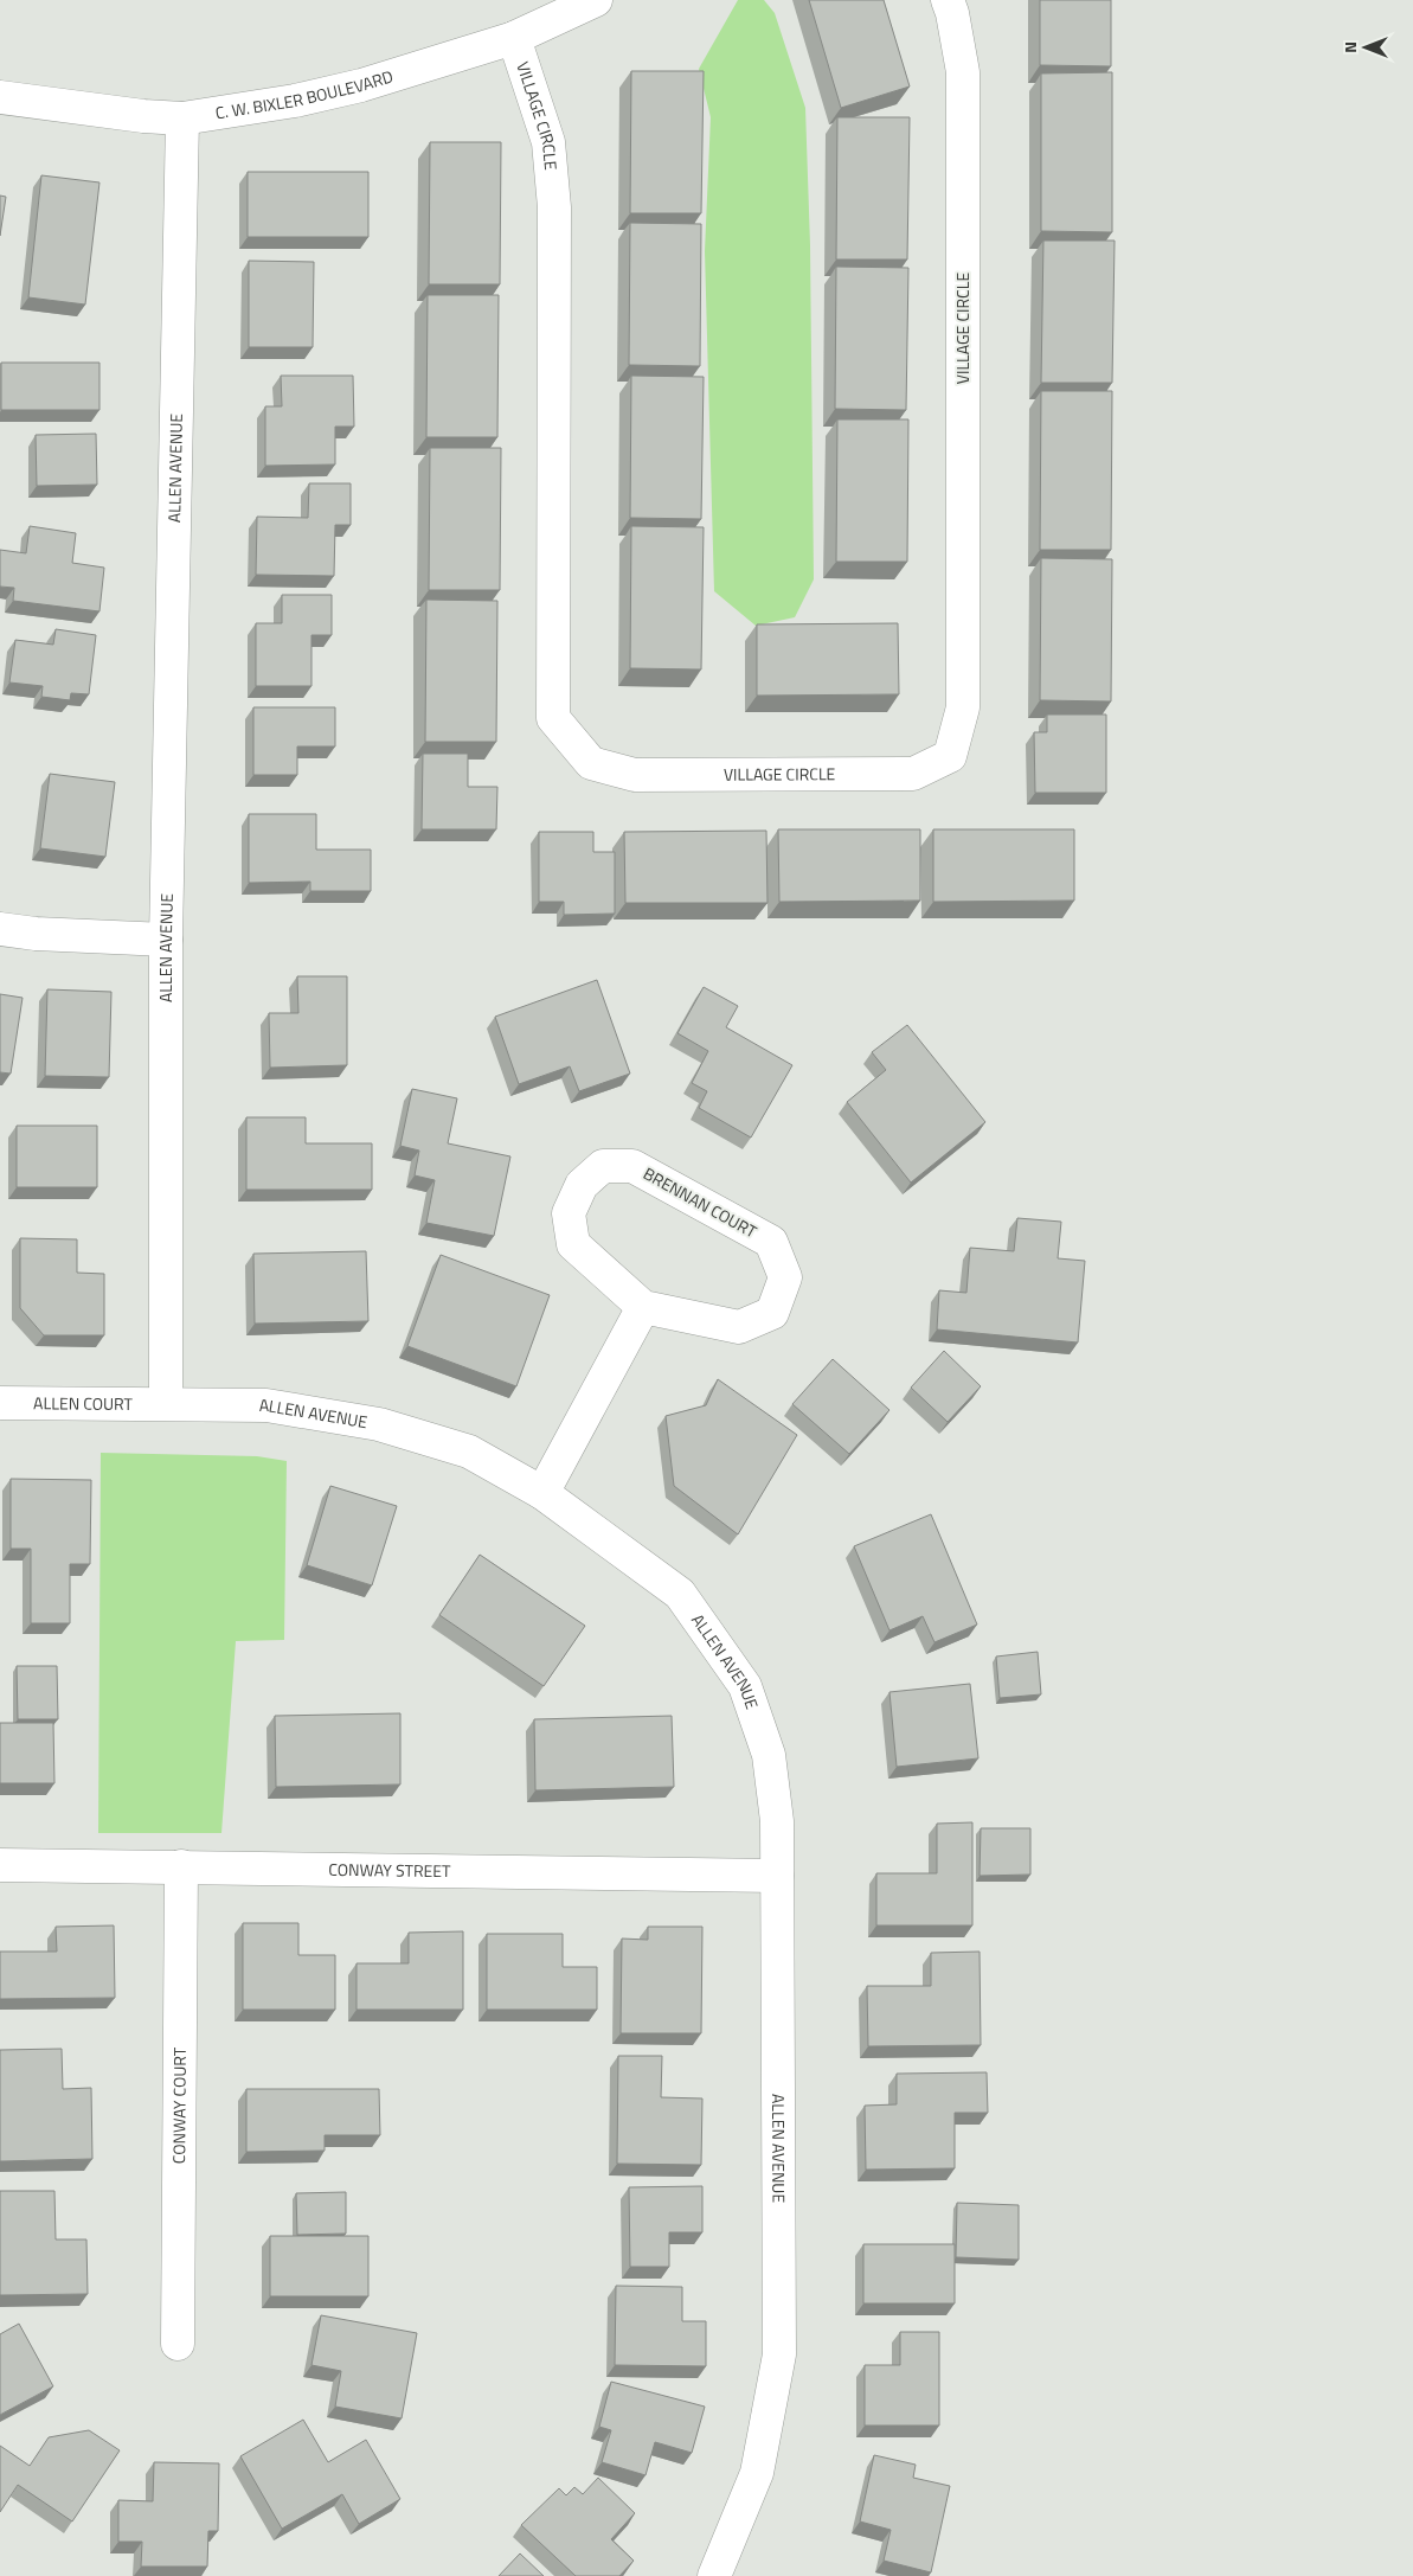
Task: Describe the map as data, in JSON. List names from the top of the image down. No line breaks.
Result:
{"streets":{"street":["C. W. BIXLER BOULEVARD","VILLAGE CIRCLE","ALLEN AVENUE","BRENNAN COURT","ALLEN COURT","CONWAY STREET","CONWAY COURT"]},"crossings":[["C. W. BIXLER BOULEVARD","VILLAGE CIRCLE"],["C. W. BIXLER BOULEVARD","ALLEN AVENUE"],["ALLEN AVENUE","ALLEN COURT"],["ALLEN AVENUE","CONWAY STREET"],["CONWAY STREET","CONWAY COURT"]],"north":"left"}
